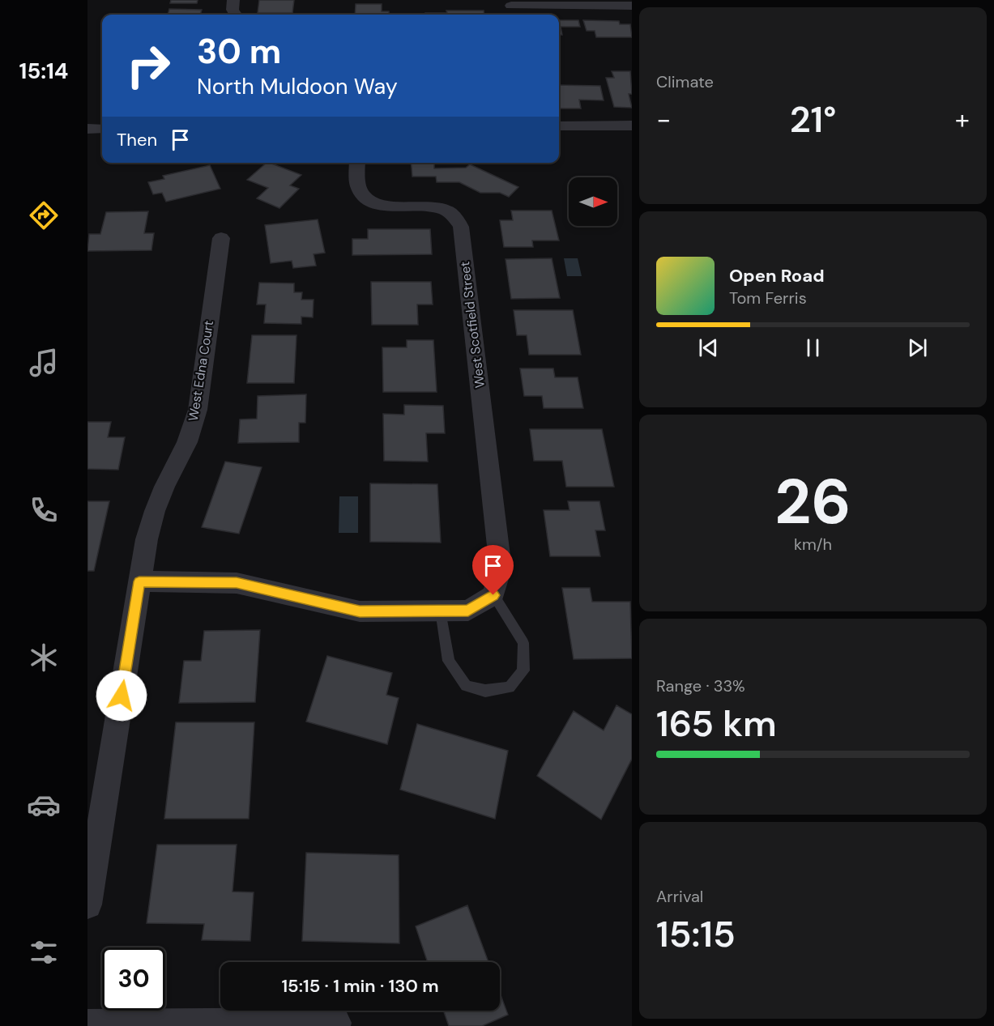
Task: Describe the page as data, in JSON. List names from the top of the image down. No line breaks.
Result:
{"streets":{"street":["West Scotfield Street","West Edna Court"]},"north":"right","page":{"tabs":"15:14","tile":["Climate",["26","km/h"],["Range · 33%","165 km"],["Arrival","15:15"]],"turn":["30 m","North Muldoon Way"],"heat":["−","21°","+"],"then":"Then","song":["Open Road","Tom Ferris"],"limit":"30","trip":"15:15 · 1 min · 130 m"}}
